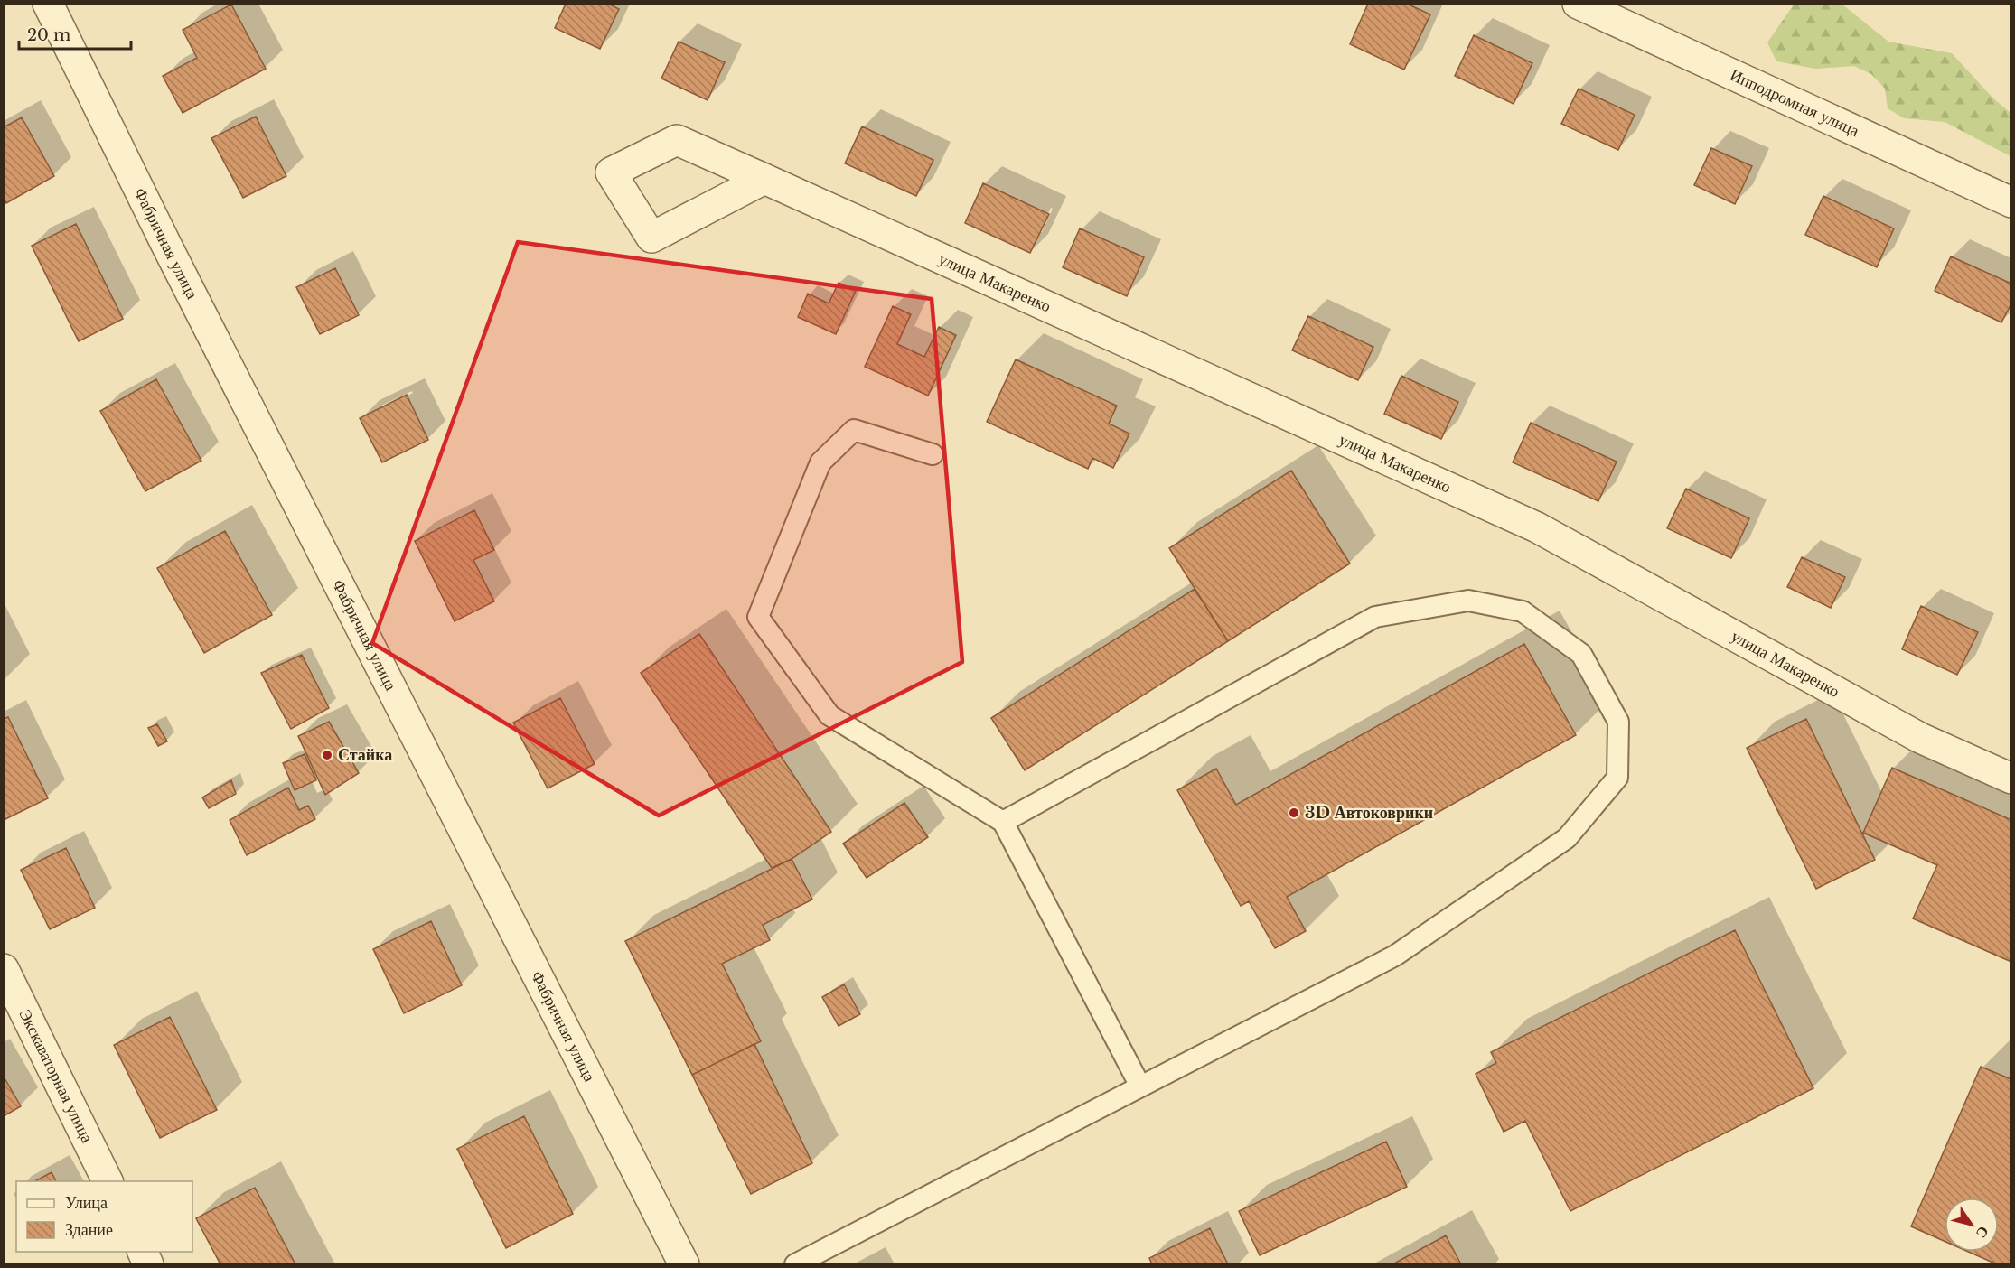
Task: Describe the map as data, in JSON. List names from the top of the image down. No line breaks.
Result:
{"streets":{"street":["Ипподромная улица","Фабричная улица","улица Макаренко","Экскаваторная улица"]},"places":["Стайка","3D Автоковрики"],"legend":["Улица","Здание"],"scale_bar":"20 m","north":"bottom right"}
